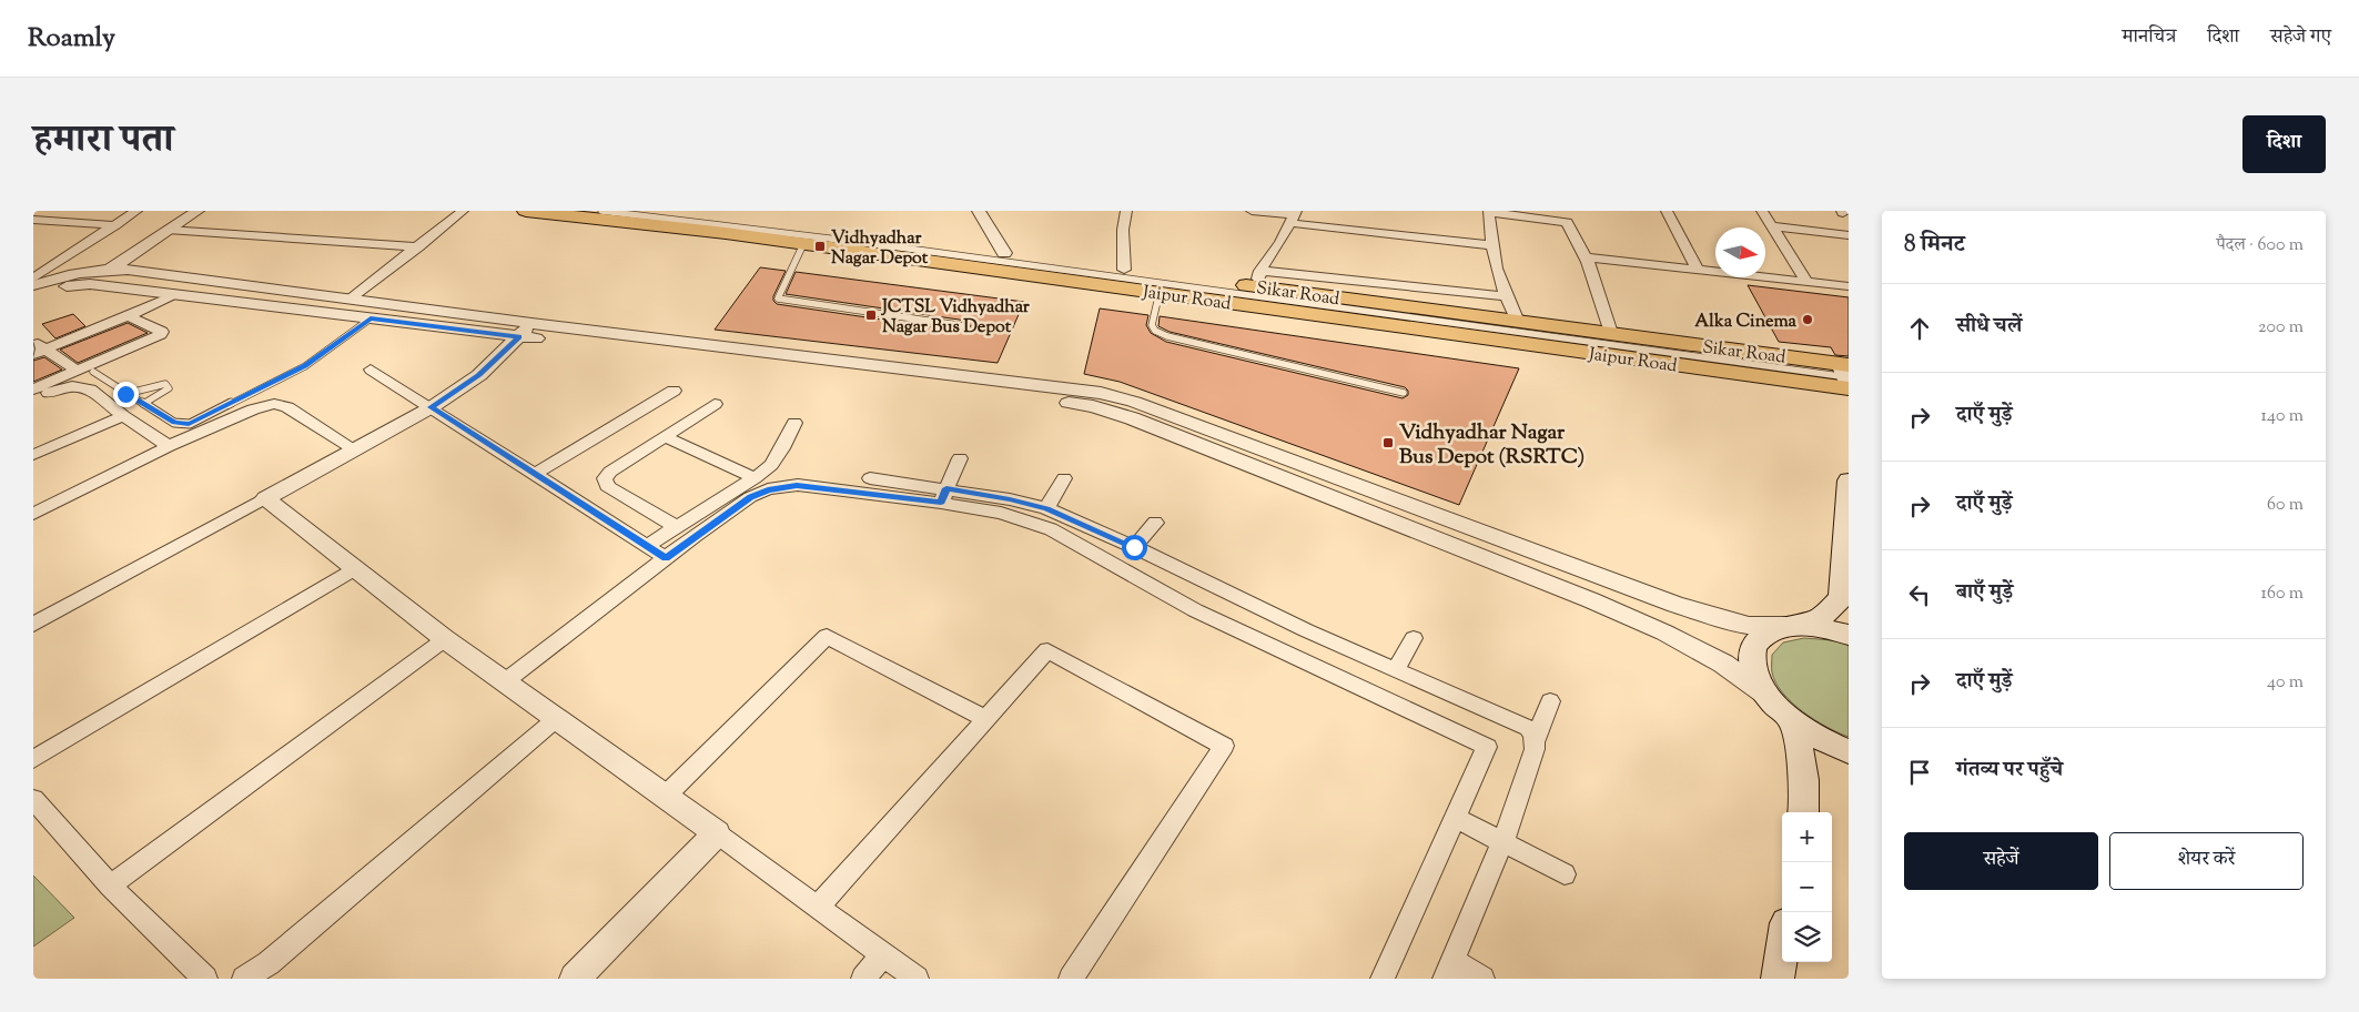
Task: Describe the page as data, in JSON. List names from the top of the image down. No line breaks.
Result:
{"streets":{"main road":["Sikar Road","Jaipur Road"]},"crossings":[["Sikar Road","Jaipur Road"]],"places":{"transit":["Vidhyadhar Nagar Depot","JCTSL Vidhyadhar Nagar Bus Depot","Vidhyadhar Nagar Bus Depot (RSRTC)"],"other":["Alka Cinema"]},"north":"right","page":{"header":"Roamly","nav":["मानचित्र","दिशा","सहेजे गए"],"title":"हमारा पता","buttons":["दिशा",["सहेजें","शेयर करें"]],"heading":["8 मिनट","पैदल · 600 m"],"list":[["सीधे चलें","200 m"],["दाएँ मुड़ें","140 m"],["दाएँ मुड़ें","60 m"],["बाएँ मुड़ें","160 m"],["दाएँ मुड़ें","40 m"],"गंतव्य पर पहुँचे"],"map_buttons":["+","−"]}}
